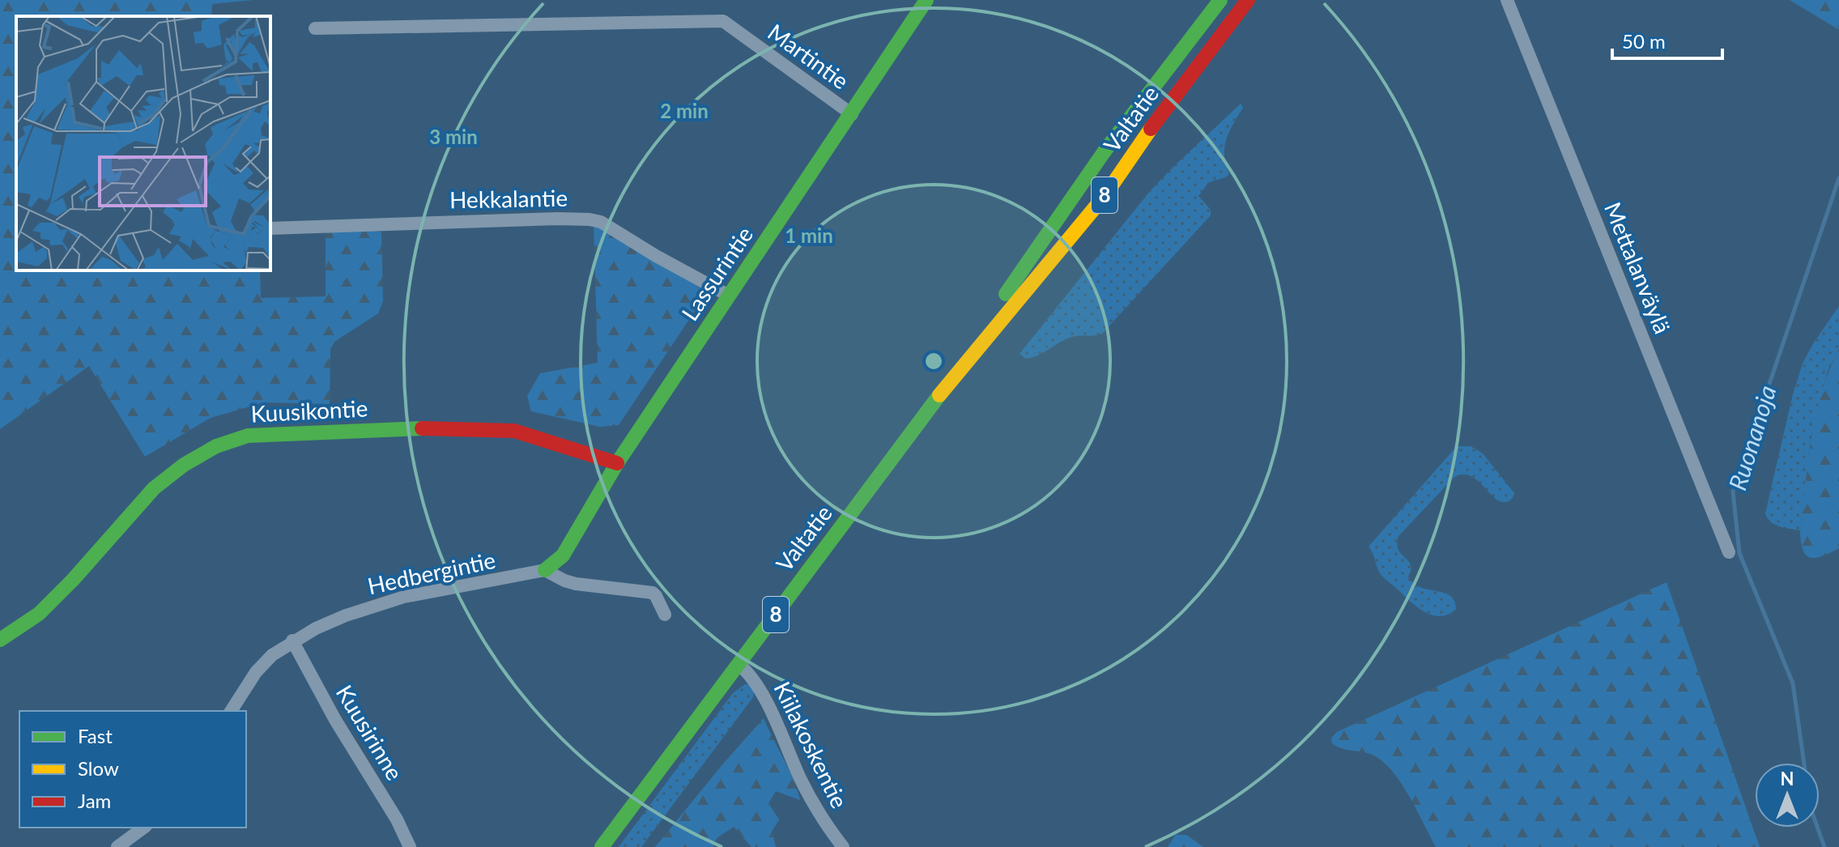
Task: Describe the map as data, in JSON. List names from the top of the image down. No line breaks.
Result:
{"streets":{"main road":["Valtatie","8","Lassurintie","Kuusikontie"],"street":["Martintie","Hekkalantie","Mettalanväylä","Hedbergintie","Kuusirinne","Kiilakoskentie"]},"crossings":[["Martintie","Lassurintie"],["Valtatie","Kiilakoskentie"],["Hekkalantie","Lassurintie"],["Lassurintie","Kuusikontie"],["Lassurintie","Hedbergintie"],["Hedbergintie","Kuusirinne"]],"water":["Ruonanoja"],"legend":["Fast","Slow","Jam"],"scale_bar":"50 m","north":"top","rings":["2 min","3 min","1 min"]}
